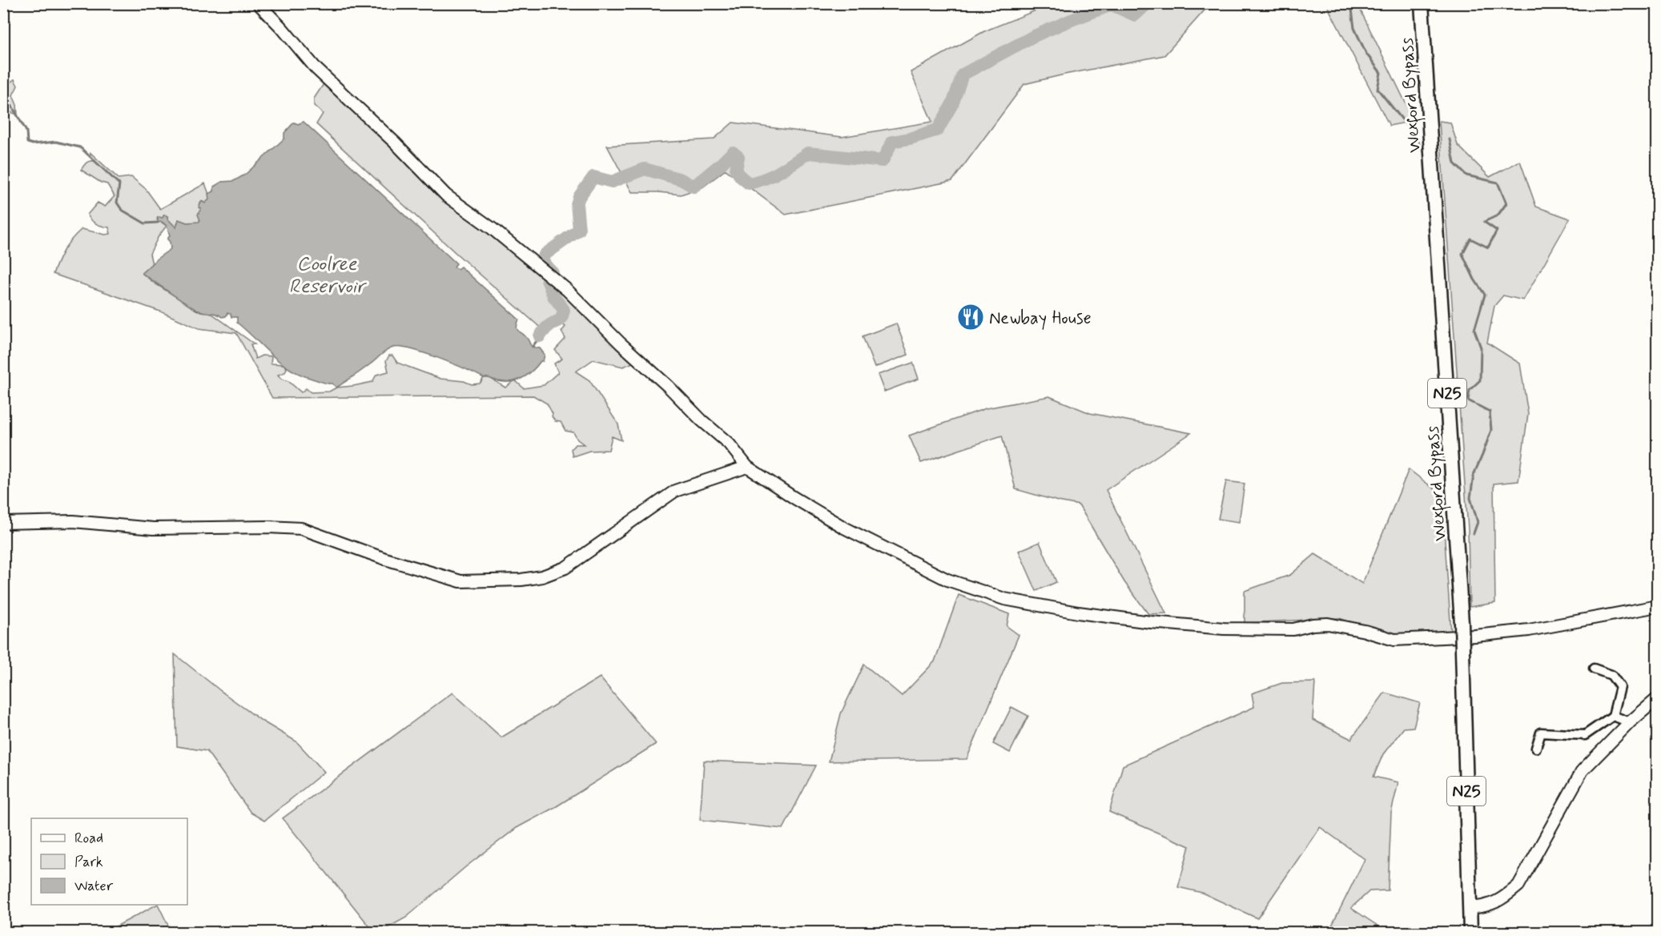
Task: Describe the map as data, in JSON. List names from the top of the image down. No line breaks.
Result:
{"streets":{"highway":["Wexford Bypass","N25"]},"water":["Coolree Reservoir"],"places":{"restaurant":["Newbay House"]},"legend":["Road","Park","Water"]}
